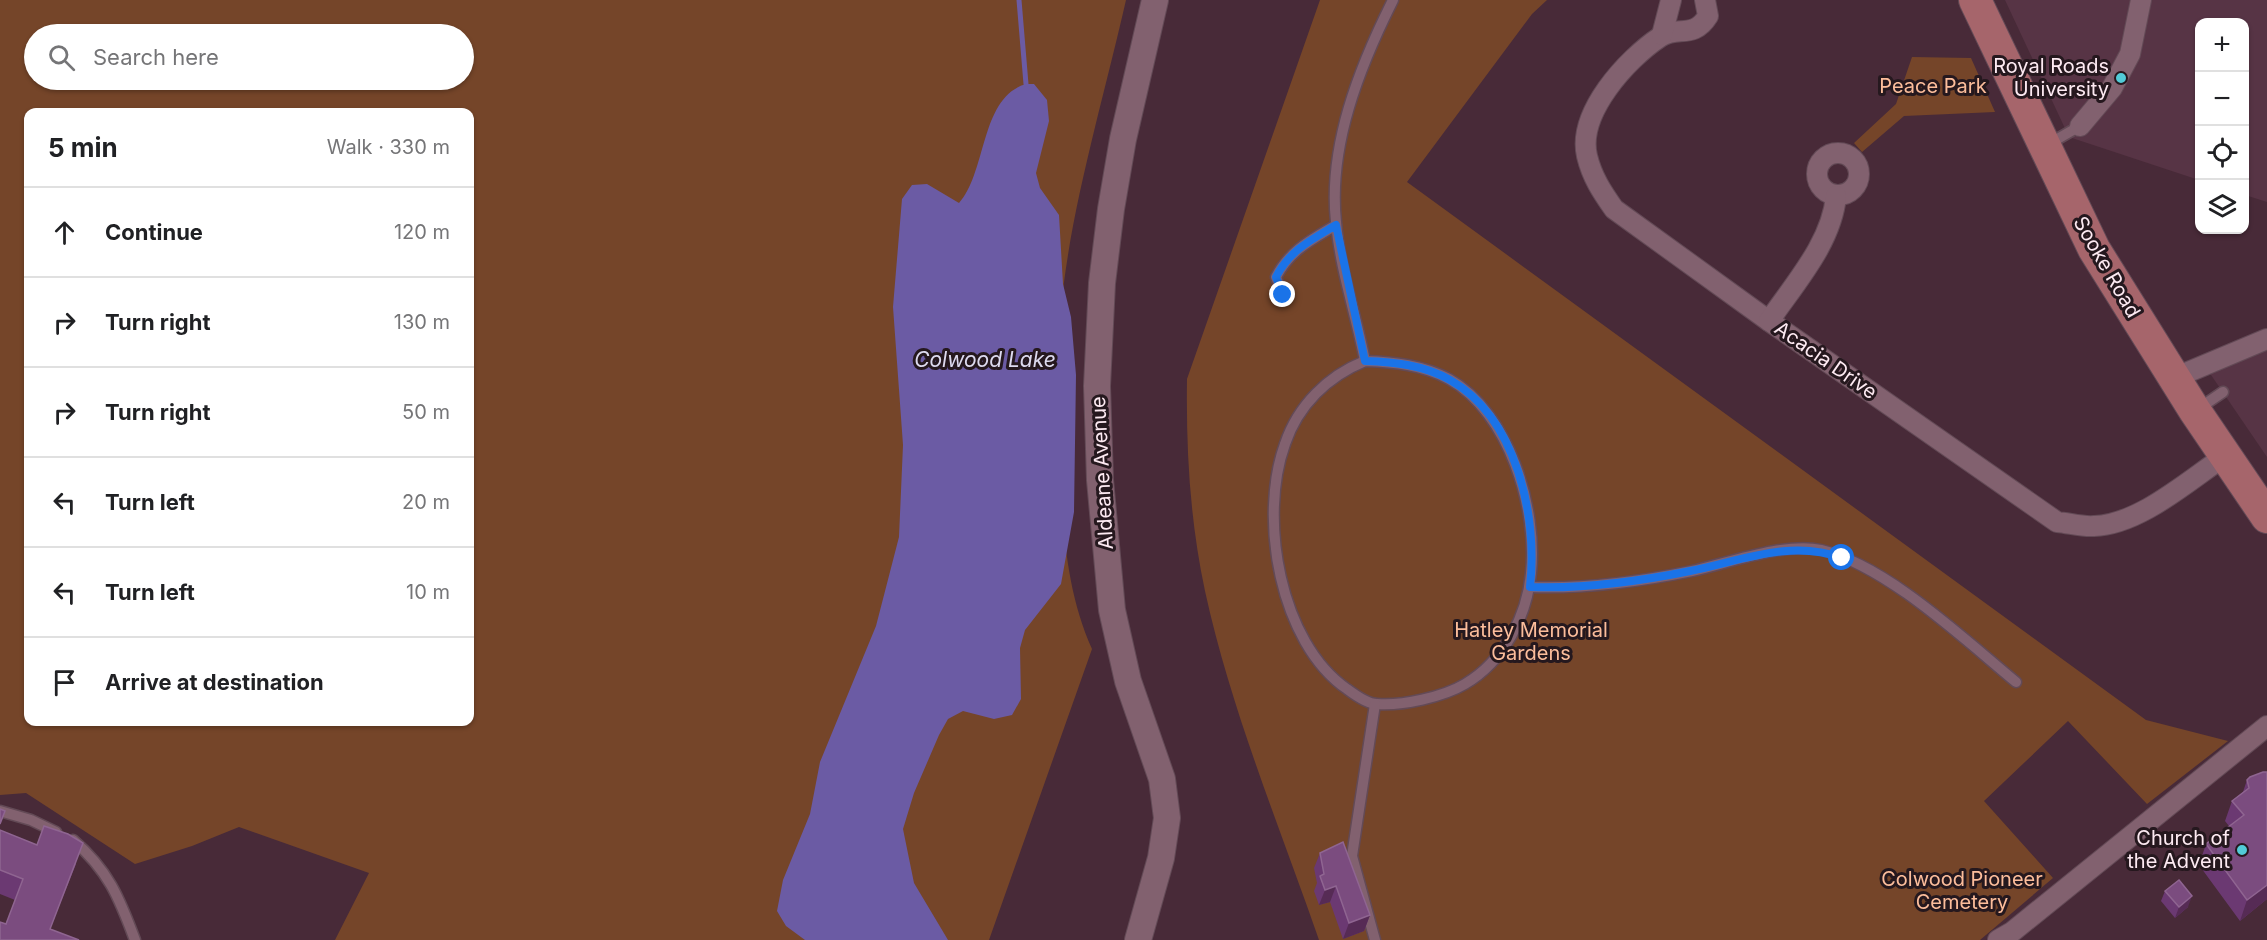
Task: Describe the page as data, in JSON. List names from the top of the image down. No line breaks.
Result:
{"streets":{"main road":["Sooke Road"],"street":["Acacia Drive","Aldeane Avenue"]},"crossings":[["Sooke Road","Acacia Drive"]],"water":["Colwood Lake"],"parks":["Peace Park","Hatley Memorial Gardens","Colwood Pioneer Cemetery"],"places":["Royal Roads University","Church of the Advent"],"page":{"map_buttons":["+","−"],"search":"Search here","heading":["5 min","Walk · 330 m"],"list":[["Continue","120 m"],["Turn right","130 m"],["Turn right","50 m"],["Turn left","20 m"],["Turn left","10 m"],"Arrive at destination"]}}
